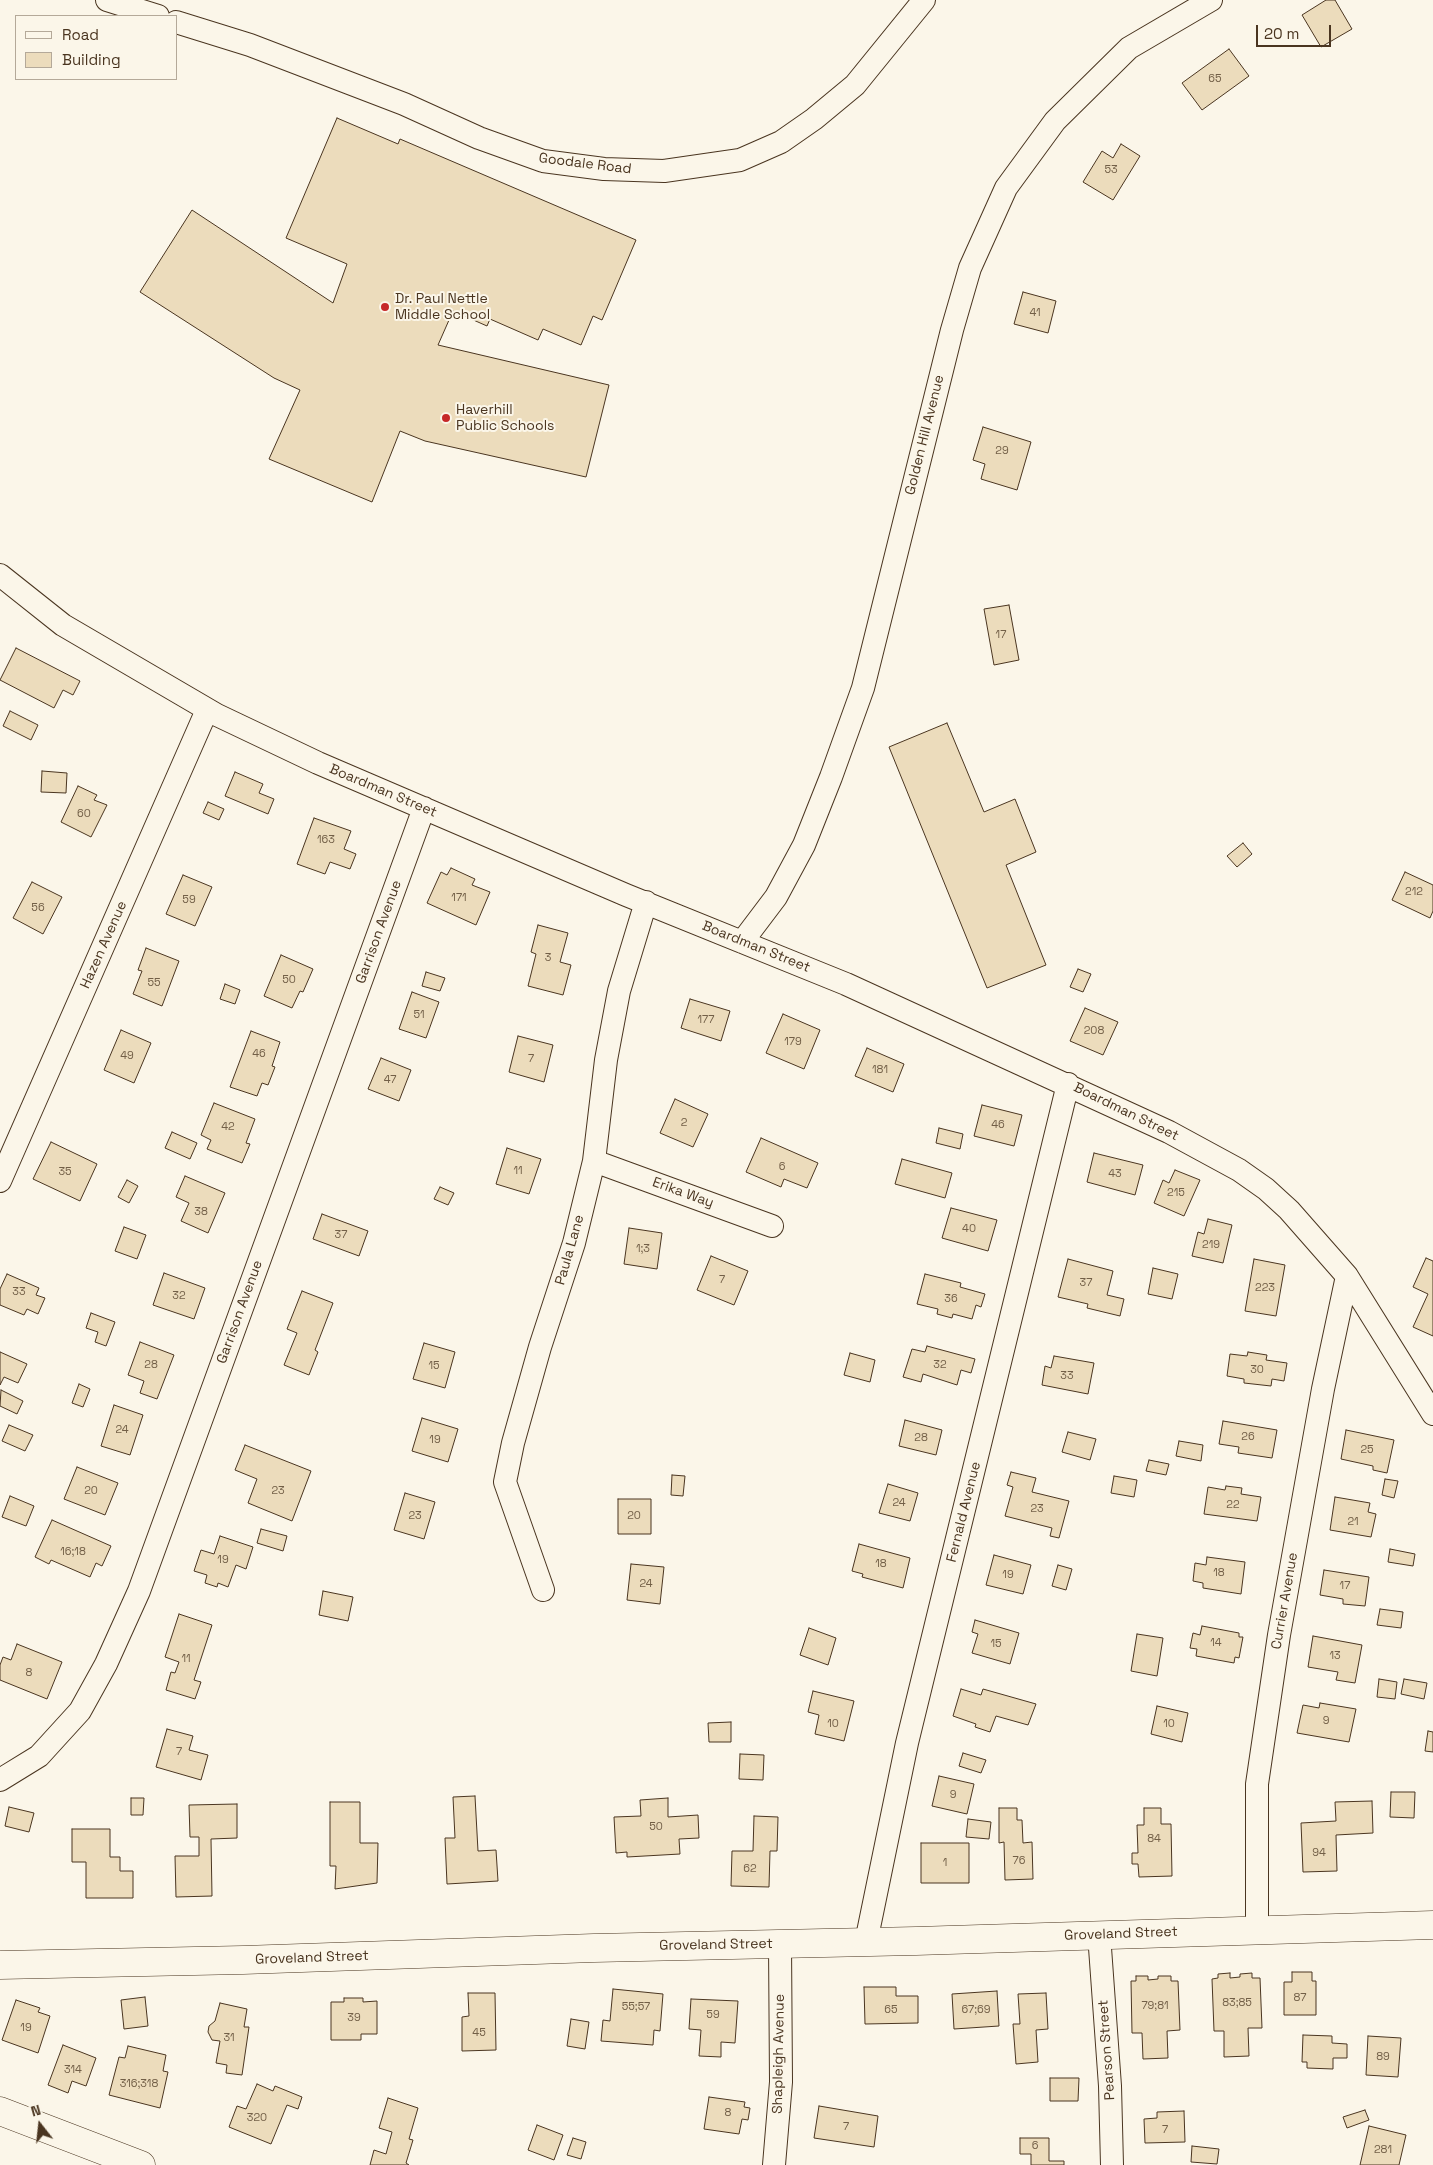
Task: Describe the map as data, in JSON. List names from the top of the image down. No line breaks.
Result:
{"streets":{"main road":["Groveland Street"],"street":["Goodale Road","Golden Hill Avenue","Boardman Street","Garrison Avenue","Hazen Avenue","Erika Way","Paula Lane","Fernald Avenue","Currier Avenue","Pearson Street","Shapleigh Avenue"]},"crossings":[["Golden Hill Avenue","Boardman Street"],["Boardman Street","Garrison Avenue"],["Boardman Street","Hazen Avenue"],["Boardman Street","Paula Lane"],["Boardman Street","Fernald Avenue"],["Boardman Street","Currier Avenue"],["Erika Way","Paula Lane"],["Fernald Avenue","Groveland Street"],["Currier Avenue","Groveland Street"],["Groveland Street","Pearson Street"],["Groveland Street","Shapleigh Avenue"]],"places":["Dr. Paul Nettle Middle School","Haverhill Public Schools"],"house_numbers":["65","53","41","29","17","60","163","212","171","59","56","3","50","55","51","177","208","179","46","49","7","181","47","2","46","42","6","11","35","43","215","38","40","37","219","1;3","7","37","223","33","32","36","28","32","15","30","33","24","26","28","19","25","20","23","24","22","23","23","20","21","16;18","19","18","18","19","24","17","14","15","13","11","8","9","10","10","7","9","50","84","94","76","1","62","87","83;85","79;81","55;57","65","67;69","59","39","19","45","31","89","314","316;318","8","320","7","7","6","281"],"legend":["Road","Building"],"scale_bar":"20 m","north":"top"}
